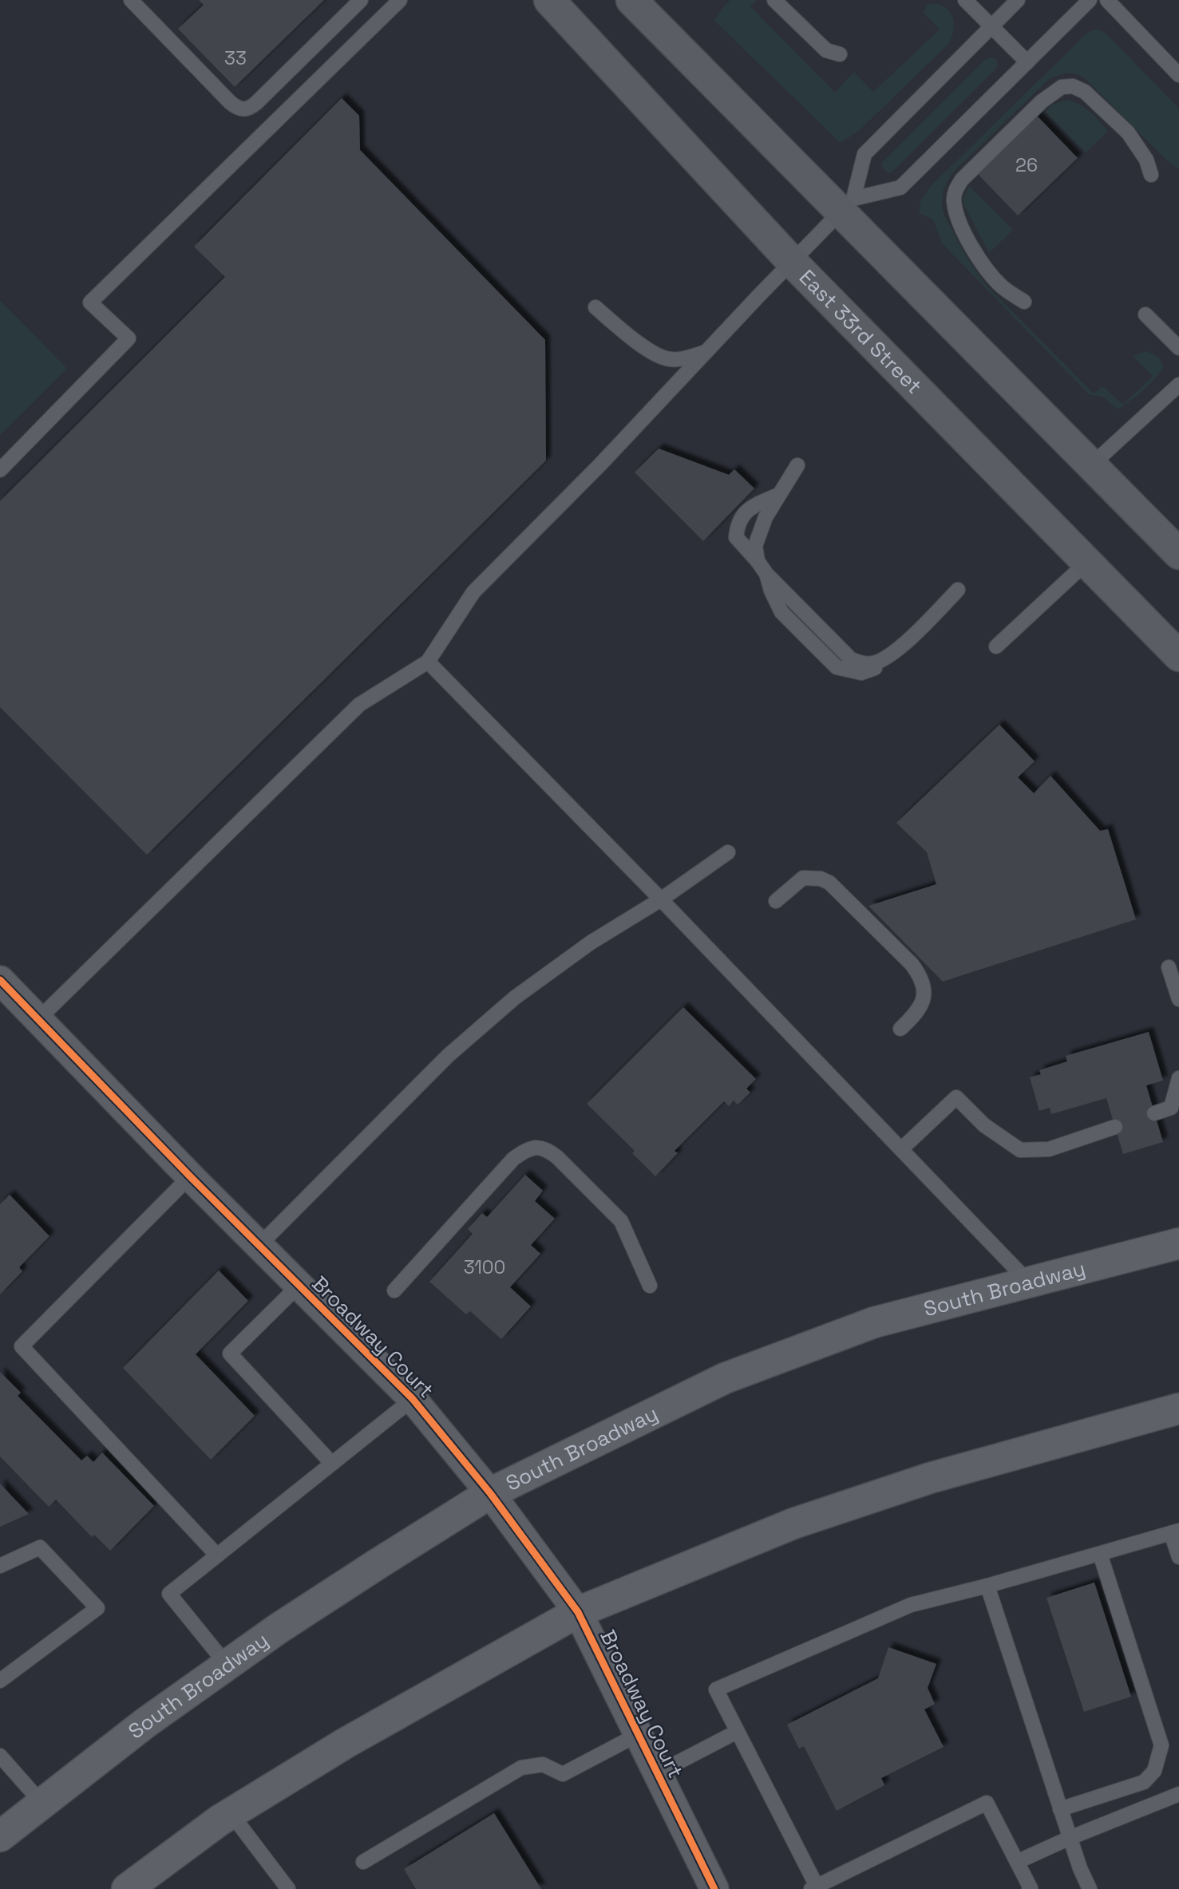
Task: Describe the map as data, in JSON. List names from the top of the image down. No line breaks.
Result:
{"streets":{"main road":["East 33rd Street","South Broadway"],"street":["Broadway Court"]},"crossings":[["South Broadway","Broadway Court"]],"house_numbers":["33","26","3100"]}
